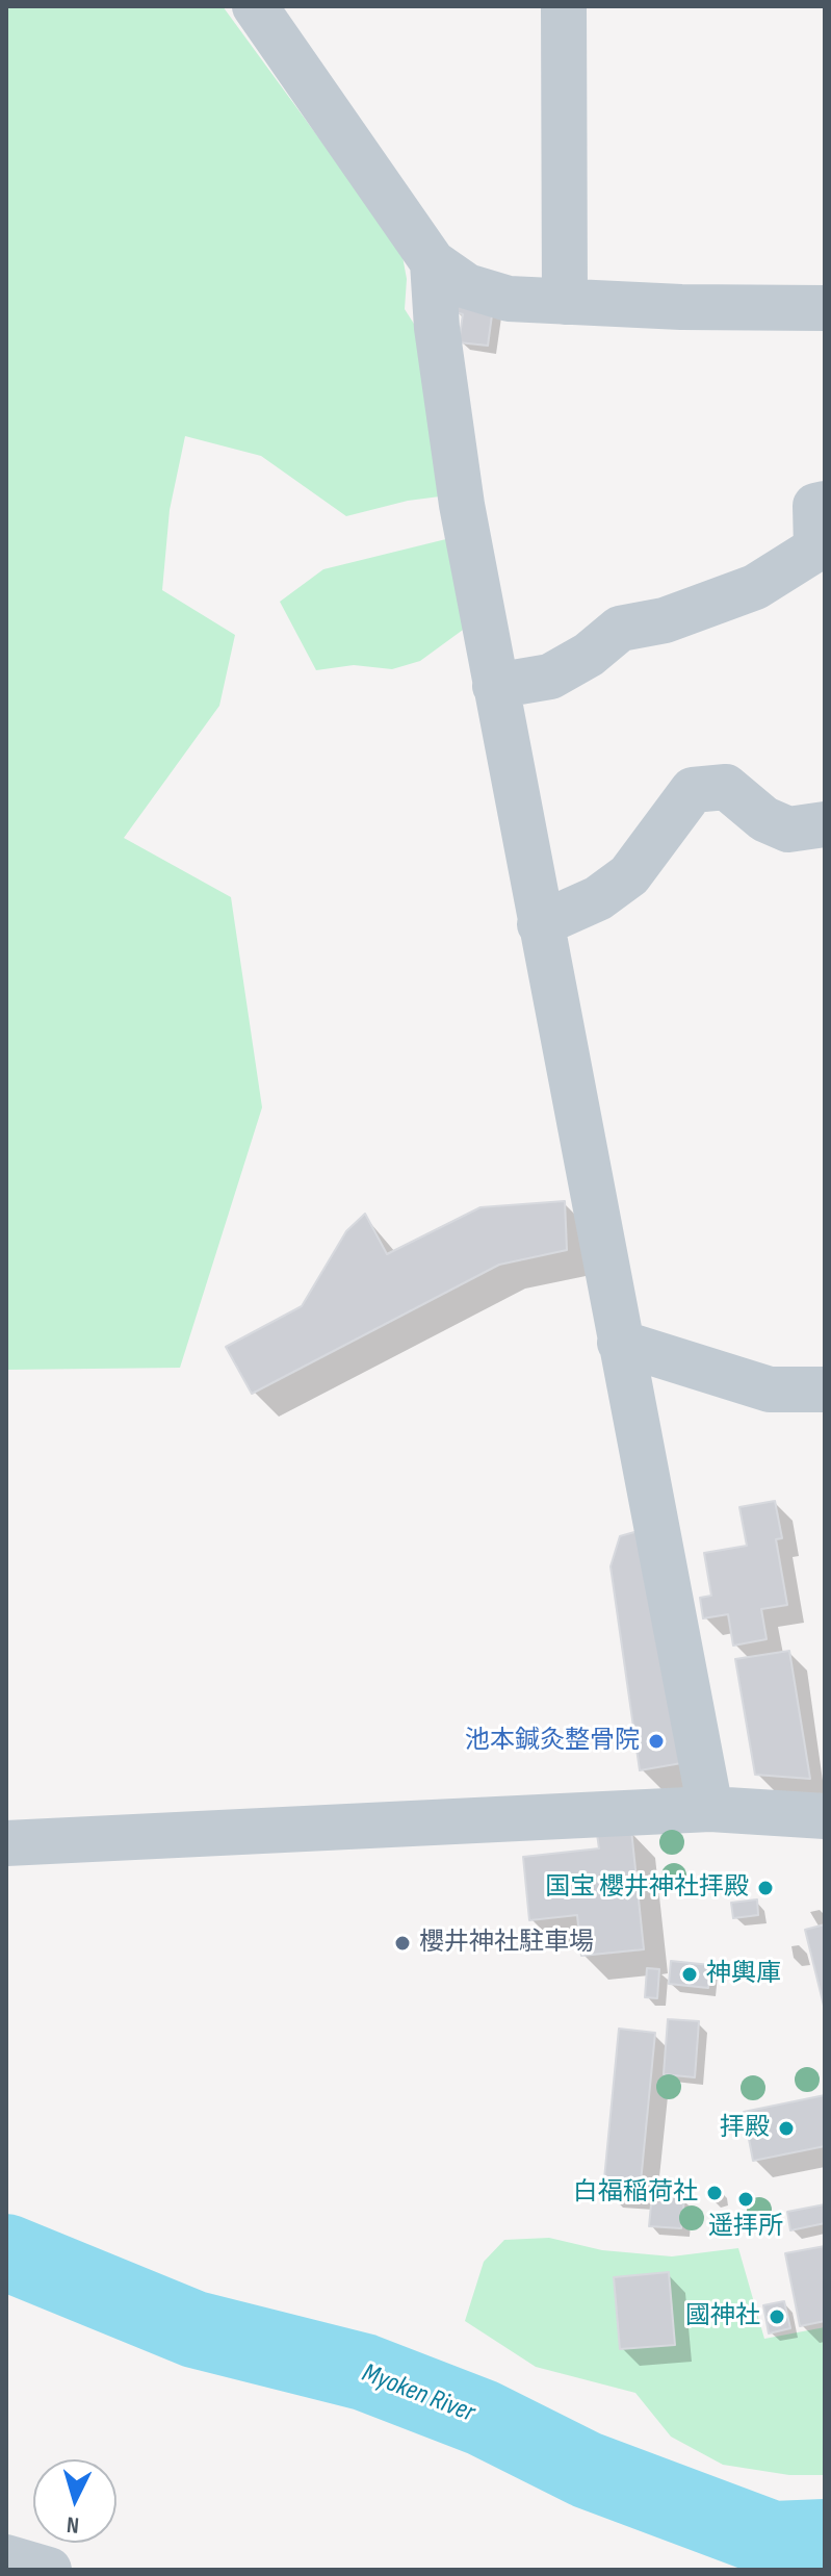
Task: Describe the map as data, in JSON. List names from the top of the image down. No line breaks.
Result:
{"water":["Myoken River"],"places":["池本鍼灸整骨院","国宝 櫻井神社拝殿","櫻井神社駐車場","神輿庫","拝殿","白福稲荷社","遥拝所","國神社"],"north":"bottom"}
